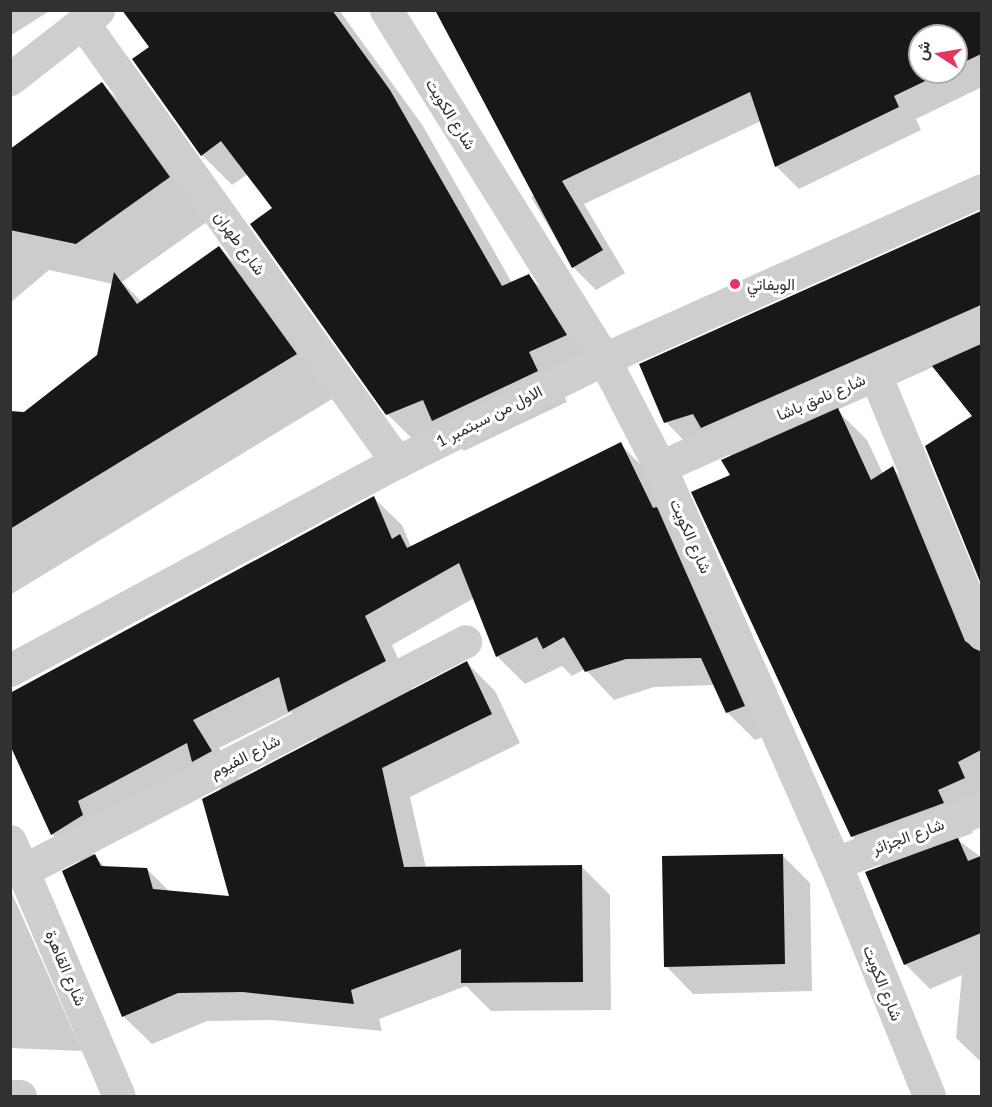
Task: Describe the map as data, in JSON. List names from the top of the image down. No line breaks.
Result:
{"streets":{"street":["شارع الكويت","شارع طهران","شارع نامق باشا","الاول من سبتمبر 1","شارع الفيوم","شارع الجزائر","شارع القاهرة"]},"crossings":[["شارع الكويت","شارع نامق باشا"],["شارع الكويت","الاول من سبتمبر 1"],["شارع الكويت","شارع الجزائر"],["شارع طهران","الاول من سبتمبر 1"],["شارع الفيوم","شارع القاهرة"]],"places":["الويفاتي"],"north":"left"}
